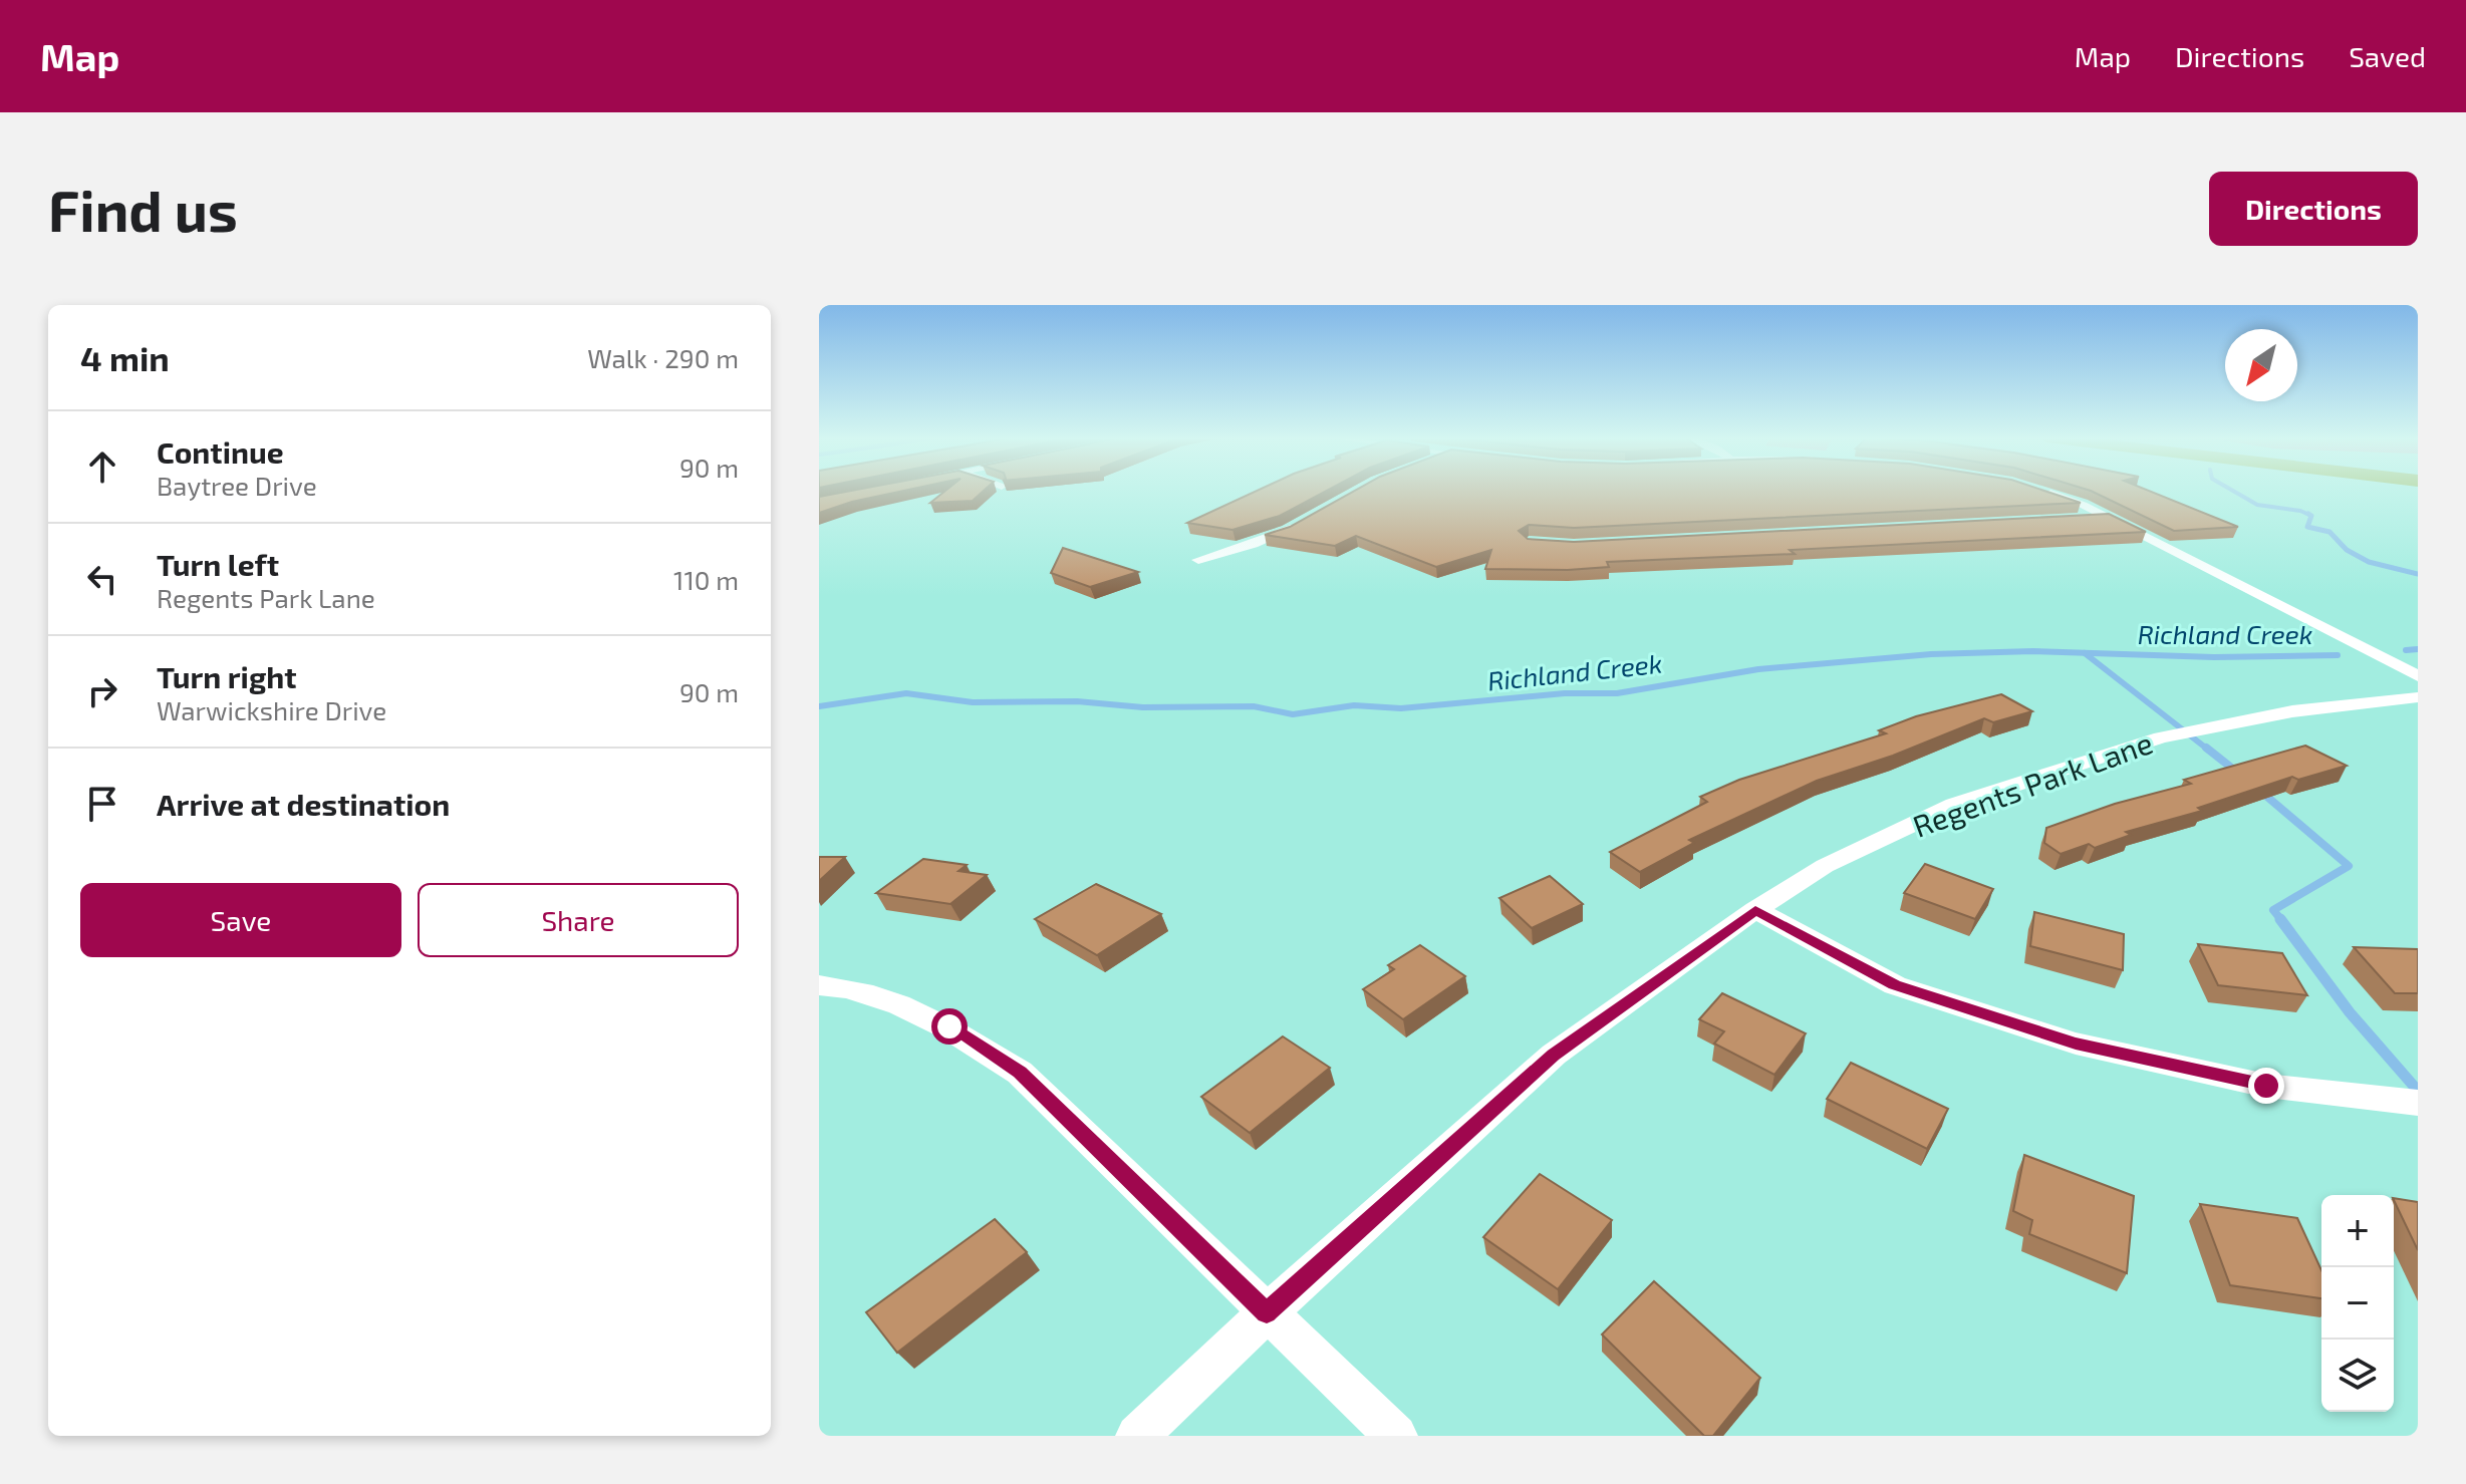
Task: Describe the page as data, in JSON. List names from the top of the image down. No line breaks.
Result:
{"streets":{"street":["Regents Park Lane"]},"water":["Richland Creek"],"north":"bottom left","page":{"header":"Map","nav":["Map","Directions","Saved"],"buttons":["Directions",["Save","Share"]],"title":"Find us","heading":["4 min","Walk · 290 m"],"list":[["Continue","Baytree Drive","90 m"],["Turn left","Regents Park Lane","110 m"],["Turn right","Warwickshire Drive","90 m"],"Arrive at destination"],"map_buttons":["+","−"]}}
